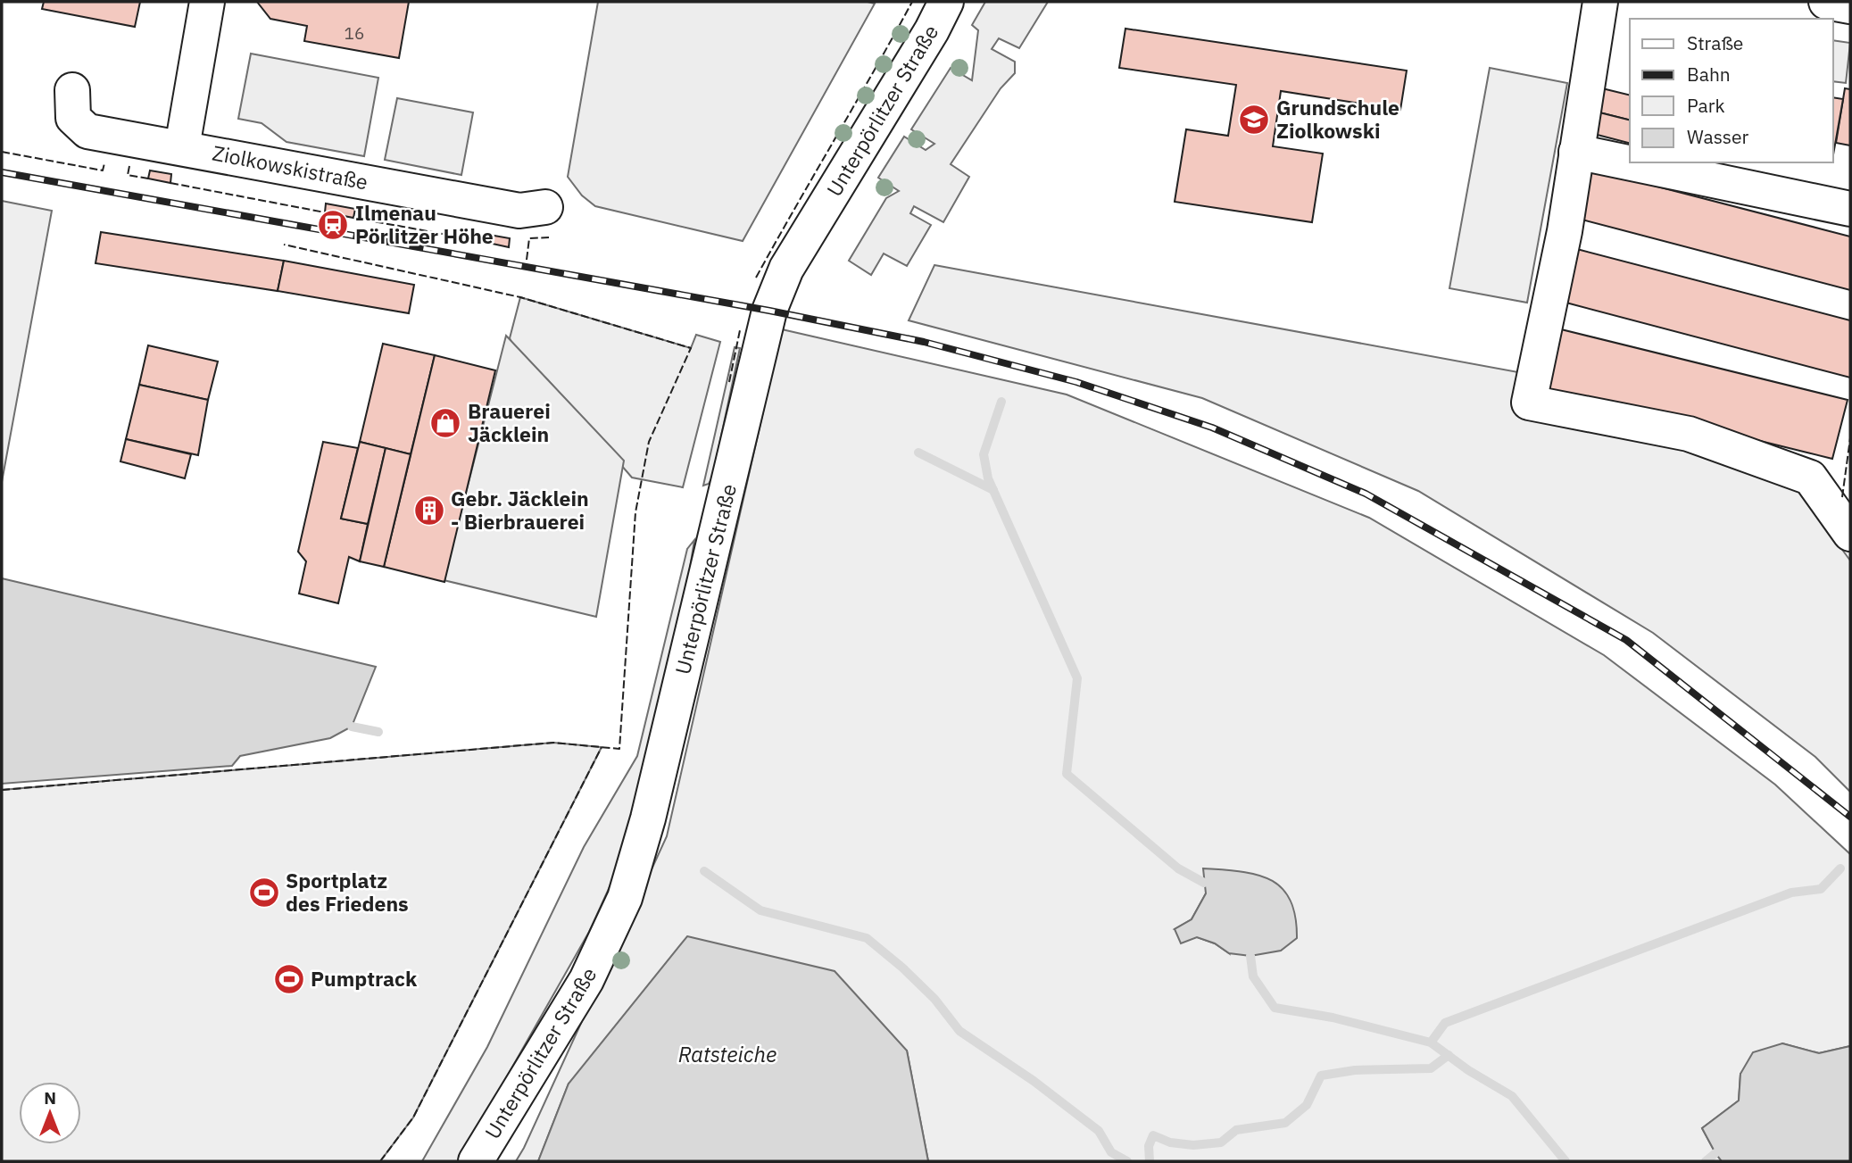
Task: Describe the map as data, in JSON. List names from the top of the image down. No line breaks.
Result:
{"streets":{"street":["Unterpörlitzer Straße","Ziolkowskistraße"]},"water":["Ratsteiche"],"places":{"school or university":["Grundschule Ziolkowski"],"station":["Ilmenau Pörlitzer Höhe"],"shop":["Brauerei Jäcklein"],"building":["Gebr. Jäcklein - Bierbrauerei"],"sports":["Sportplatz des Friedens","Pumptrack"]},"house_numbers":["16"],"legend":["Straße","Bahn","Park","Wasser"],"north":"top"}
